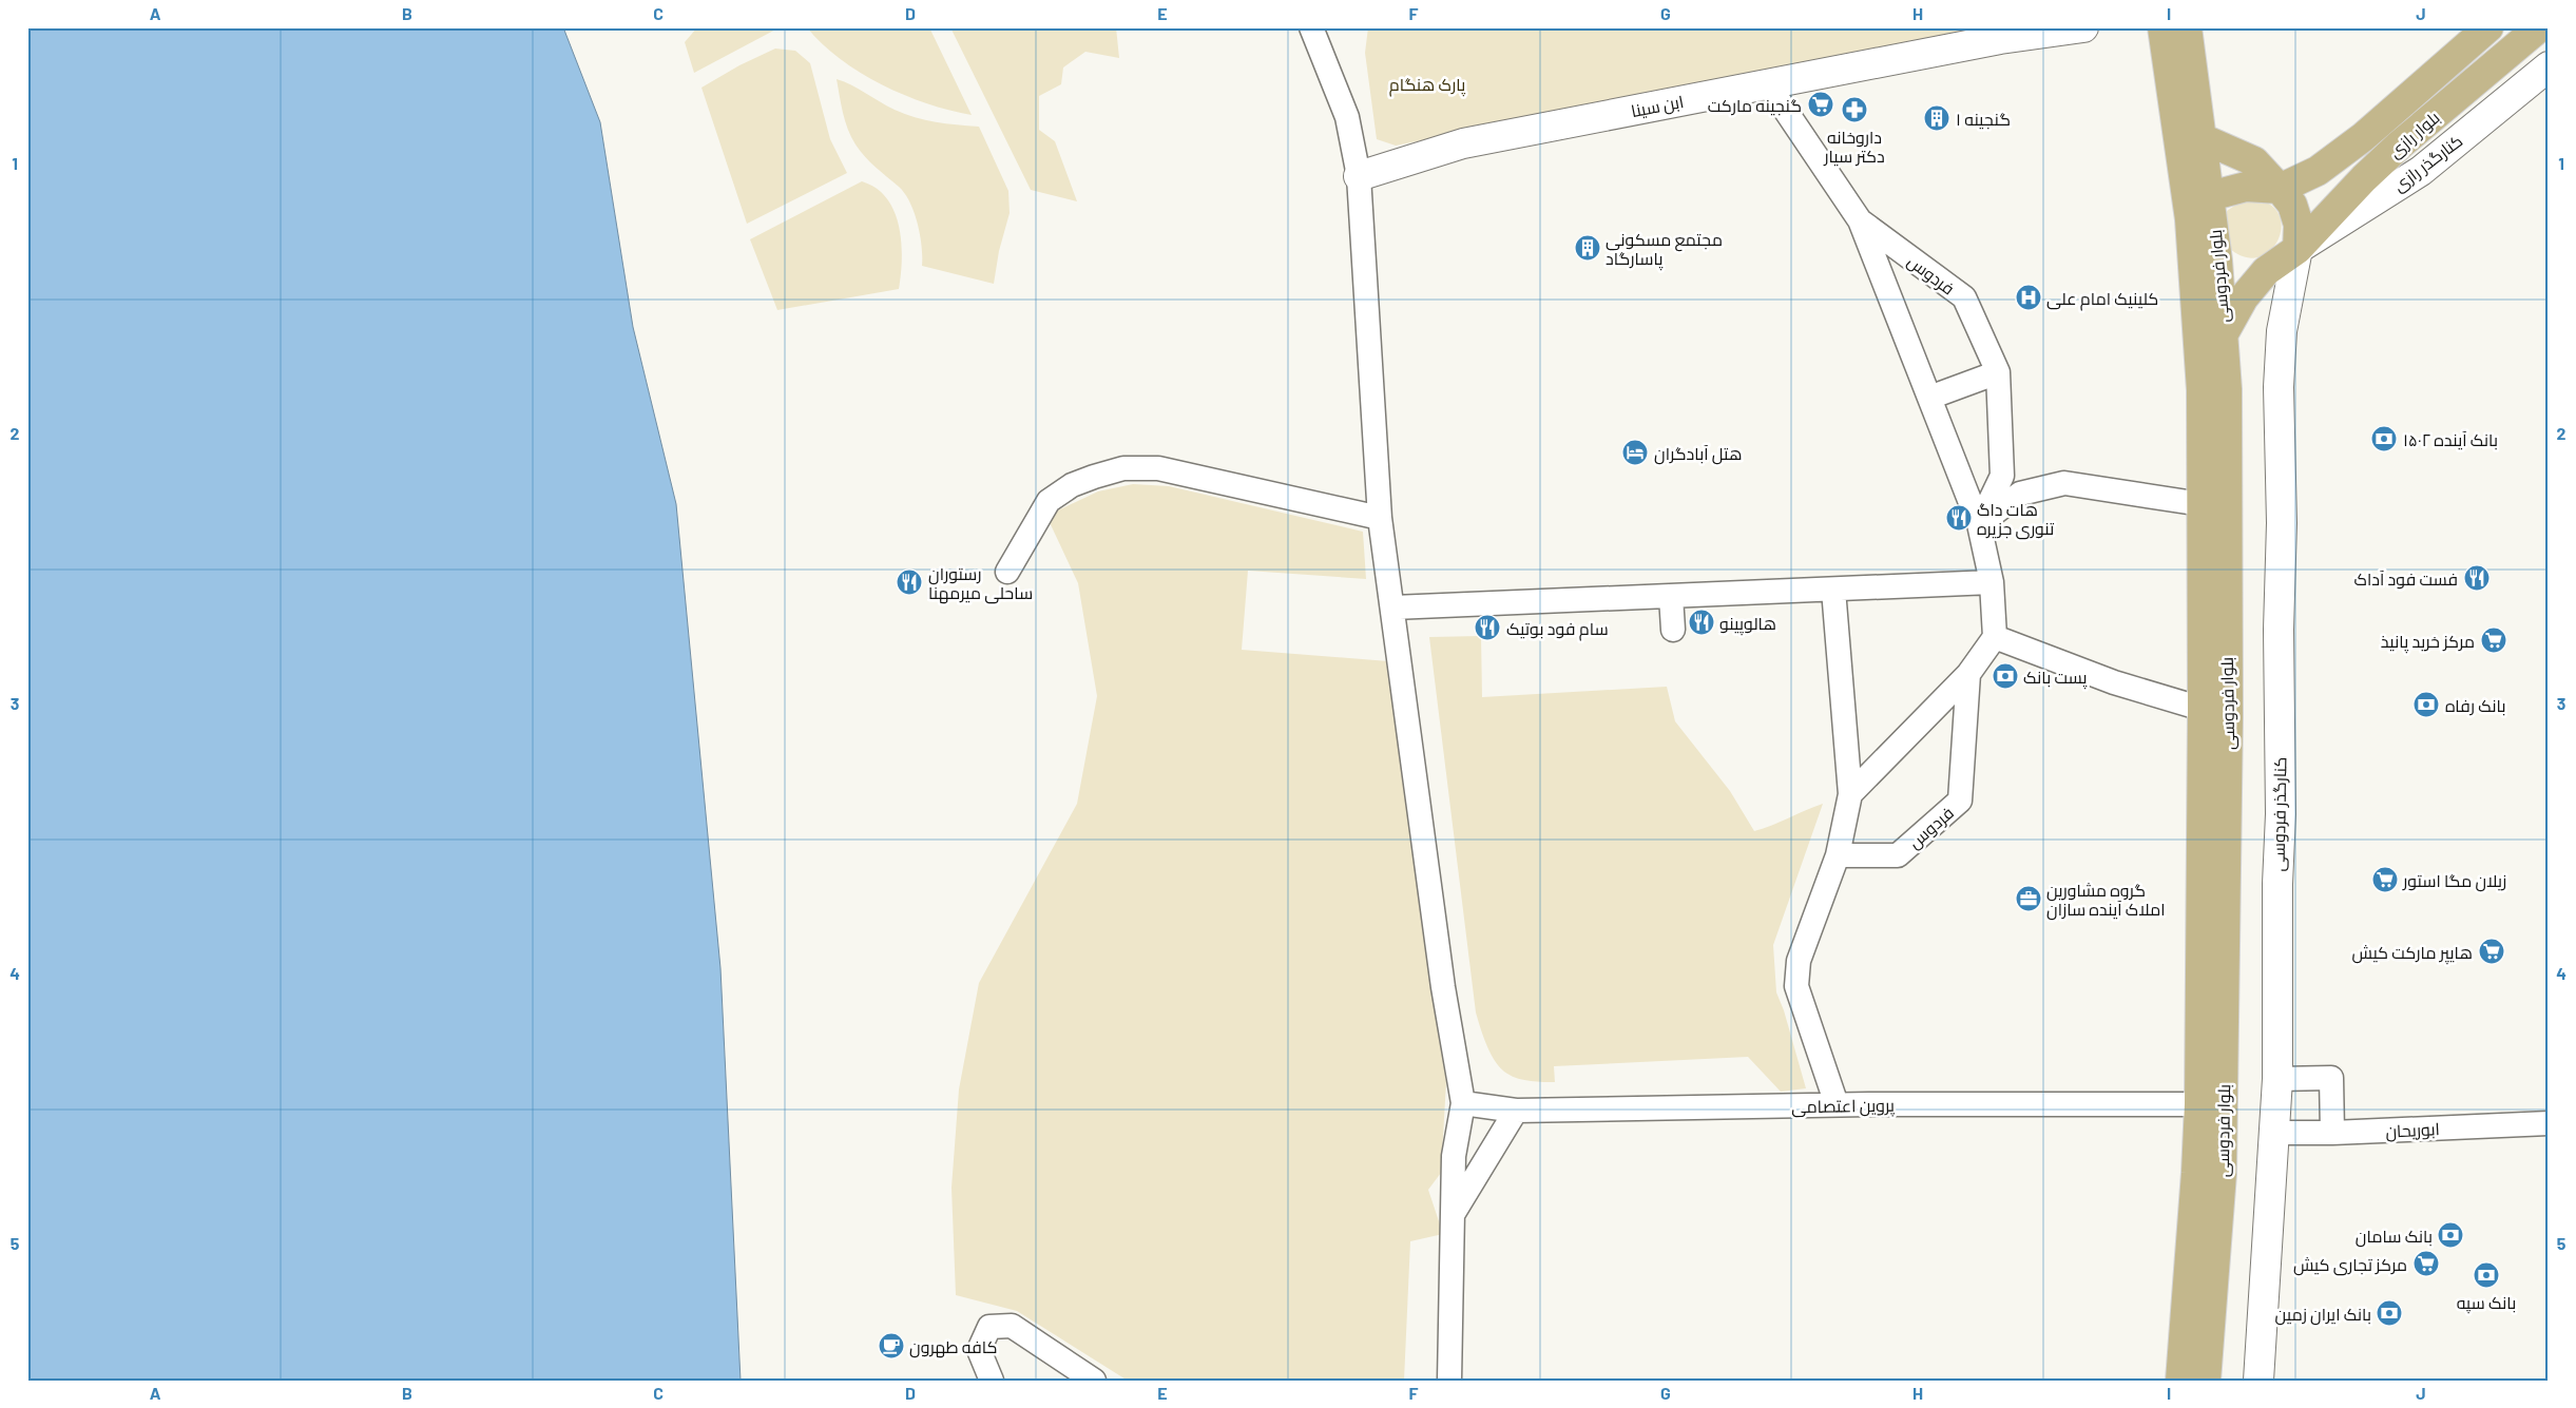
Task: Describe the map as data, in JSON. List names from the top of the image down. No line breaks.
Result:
{"streets":{"main road":["بلوار رازی","بلوار فردوسی"],"street":["ابن سینا","کنارگذر رازی","فردوس","کنارگذر فردوسی","پروین اعتصامی","ابوریحان"]},"crossings":[["ابن سینا","فردوس"],["بلوار رازی","کنارگذر رازی"],["بلوار رازی","بلوار فردوسی"],["بلوار رازی","کنارگذر فردوسی"],["کنارگذر رازی","بلوار فردوسی"],["کنارگذر رازی","کنارگذر فردوسی"],["بلوار فردوسی","کنارگذر فردوسی"],["بلوار فردوسی","پروین اعتصامی"],["کنارگذر فردوسی","ابوریحان"]],"parks":["پارک هنگام"],"places":{"supermarket":["گنجینه مارکت","مرکز خرید پانیذ","زیلان مگا استور","هایپر مارکت کیش","مرکز تجاری کیش"],"pharmacy":["داروخانه دکتر سیار"],"building":["گنجینه ۱","مجتمع مسکونی پاسارگاد"],"hospital":["کلینیک امام علی"],"bank":["بانک آینده ۱۵۰۲","پست بانک","بانک رفاه","بانک سامان","بانک سپه","بانک ایران زمین"],"hotel":["هتل آبادگران"],"restaurant":["هات داگ تنورى جزيره","فست فود آداک","رستوران ساحلی میرمهنا","هالوپینو","سام فود بوتیک"],"office":["گروه مشاورین املاک آینده سازان"],"cafe":["کافه طهرون"]},"grid":{"columns":["A","B","C","D","E","F","G","H","I","J"],"rows":["1","2","3","4","5"]}}
